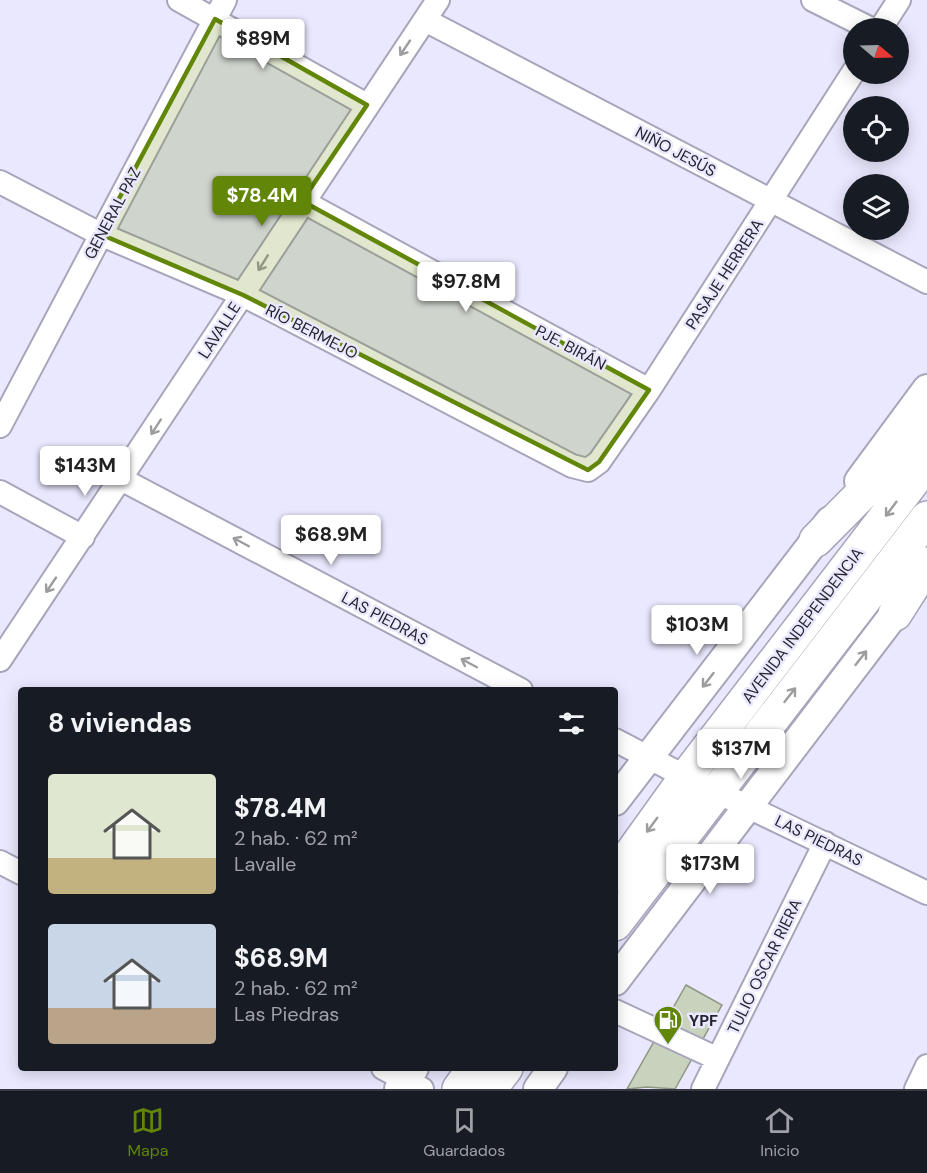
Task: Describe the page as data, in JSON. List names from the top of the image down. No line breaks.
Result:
{"streets":{"highway":["AVENIDA INDEPENDENCIA"],"street":["NIÑO JESÚS","GENERAL PAZ","PASAJE HERRERA","LAVALLE","RÍO BERMEJO","PJE. BIRÁN","LAS PIEDRAS","TULIO OSCAR RIERA"]},"crossings":[["NIÑO JESÚS","PASAJE HERRERA"],["NIÑO JESÚS","LAVALLE"],["GENERAL PAZ","RÍO BERMEJO"],["PASAJE HERRERA","RÍO BERMEJO"],["PASAJE HERRERA","PJE. BIRÁN"],["LAVALLE","RÍO BERMEJO"],["LAVALLE","PJE. BIRÁN"],["LAVALLE","LAS PIEDRAS"],["LAS PIEDRAS","AVENIDA INDEPENDENCIA"],["LAS PIEDRAS","TULIO OSCAR RIERA"]],"one_way":["LAVALLE","LAS PIEDRAS"],"places":{"fuel station":["YPF"]},"north":"right","page":{"price":["$89M","$78.4M","$97.8M","$143M","$68.9M","$103M","$137M","$173M"],"heading":"8 viviendas","list":[{"name":"$78.4M","note":"2 hab. · 62 m² · Lavalle"},{"name":"$68.9M","note":"2 hab. · 62 m² · Las Piedras"}],"tabs":["Mapa","Guardados","Inicio"]}}
